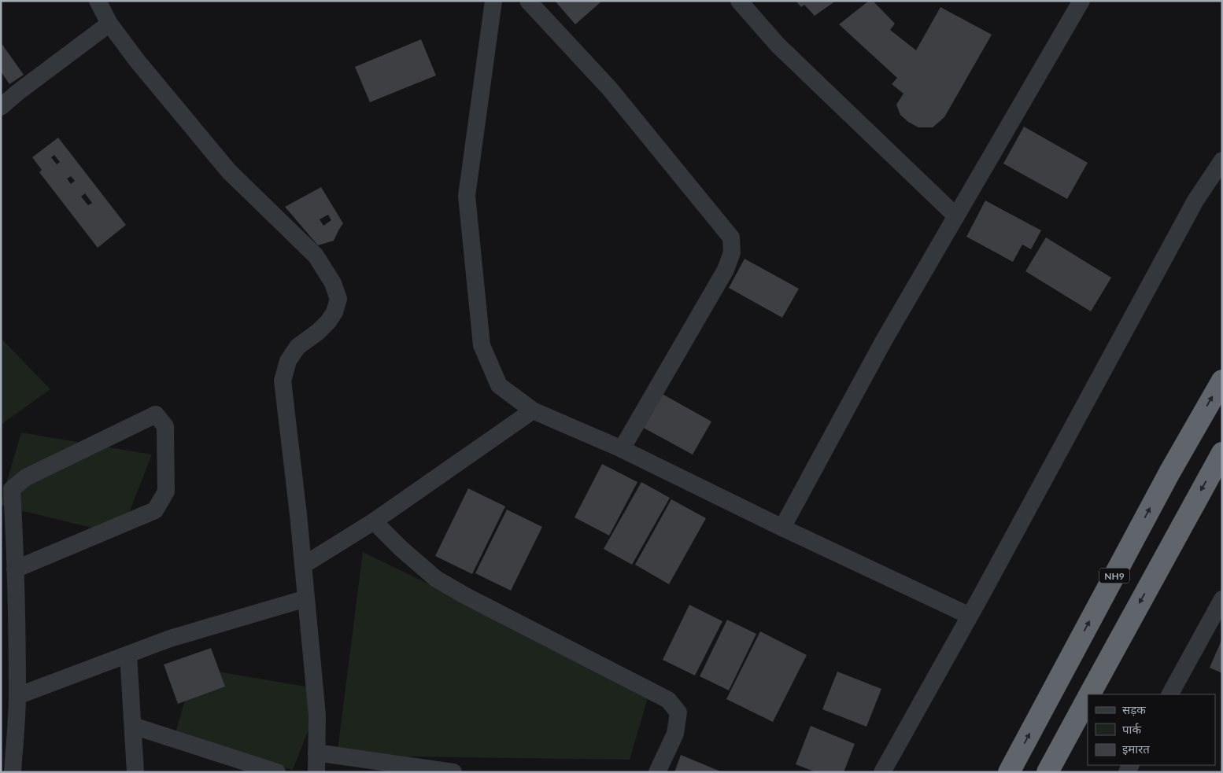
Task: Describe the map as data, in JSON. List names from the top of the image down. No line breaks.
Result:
{"streets":{"highway":["NH9"]},"legend":["सड़क","पार्क","इमारत"]}
